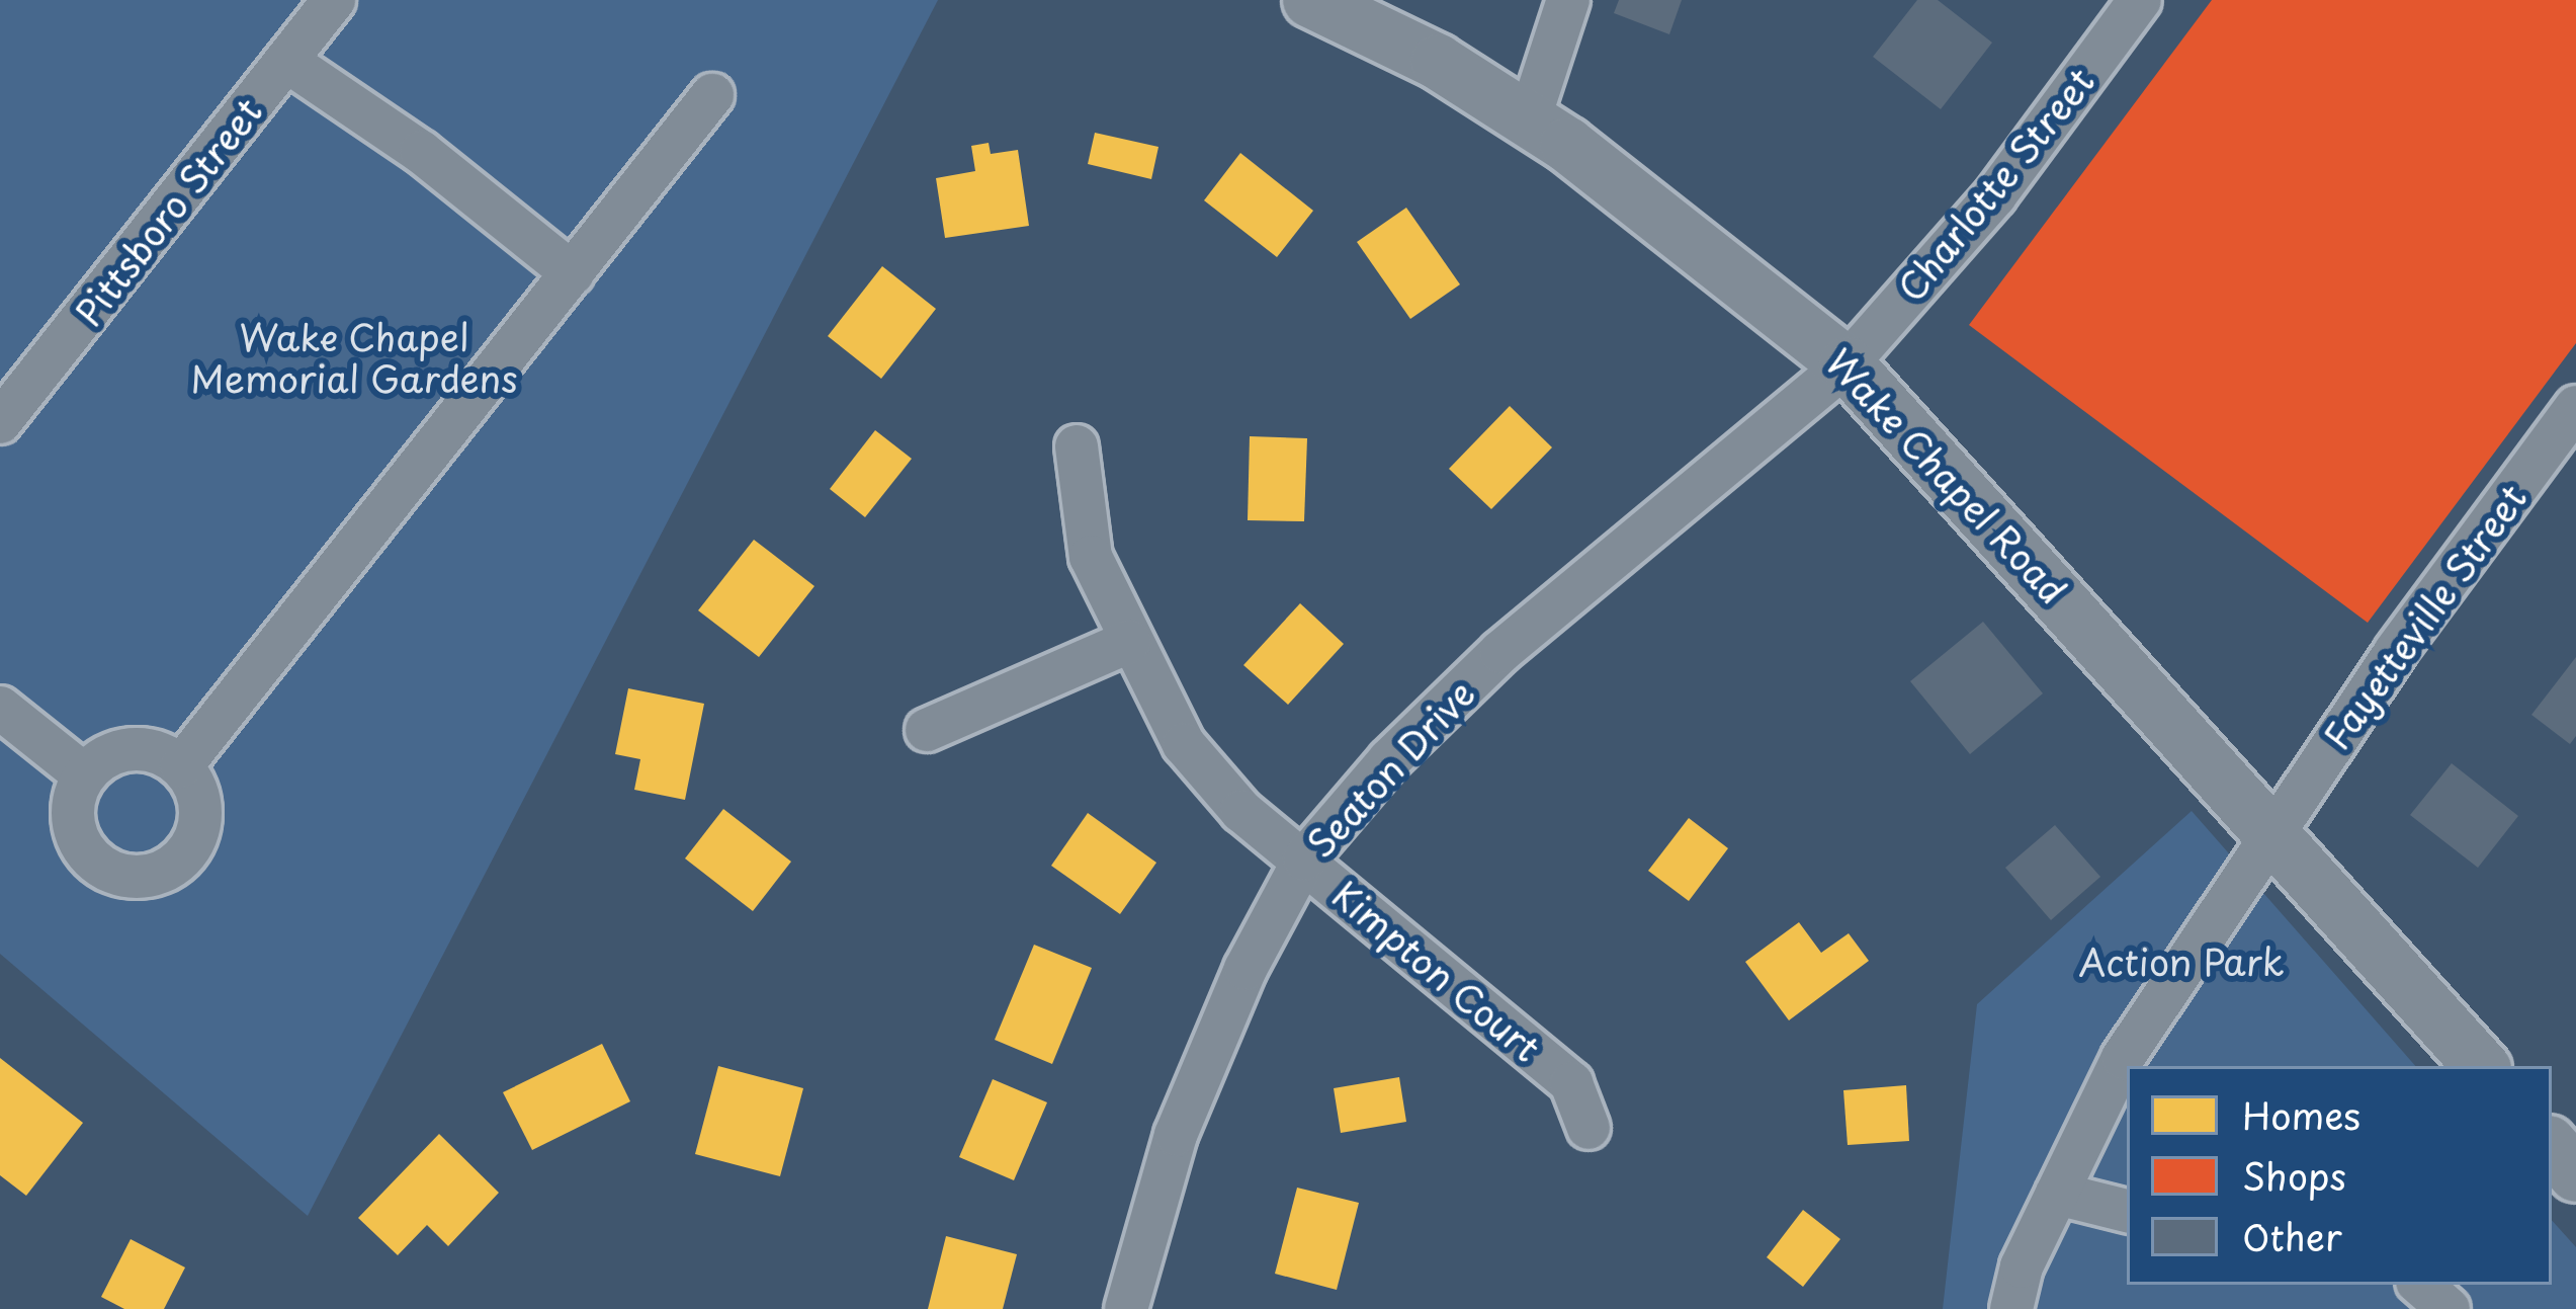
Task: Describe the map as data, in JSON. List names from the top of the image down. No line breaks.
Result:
{"streets":{"main road":["Wake Chapel Road"],"street":["Charlotte Street","Pittsboro Street","Fayetteville Street","Seaton Drive","Kimpton Court"]},"crossings":[["Charlotte Street","Wake Chapel Road"],["Charlotte Street","Seaton Drive"],["Wake Chapel Road","Fayetteville Street"],["Wake Chapel Road","Seaton Drive"],["Seaton Drive","Kimpton Court"]],"parks":["Wake Chapel Memorial Gardens","Action Park"],"legend":["Homes","Shops","Other"]}
